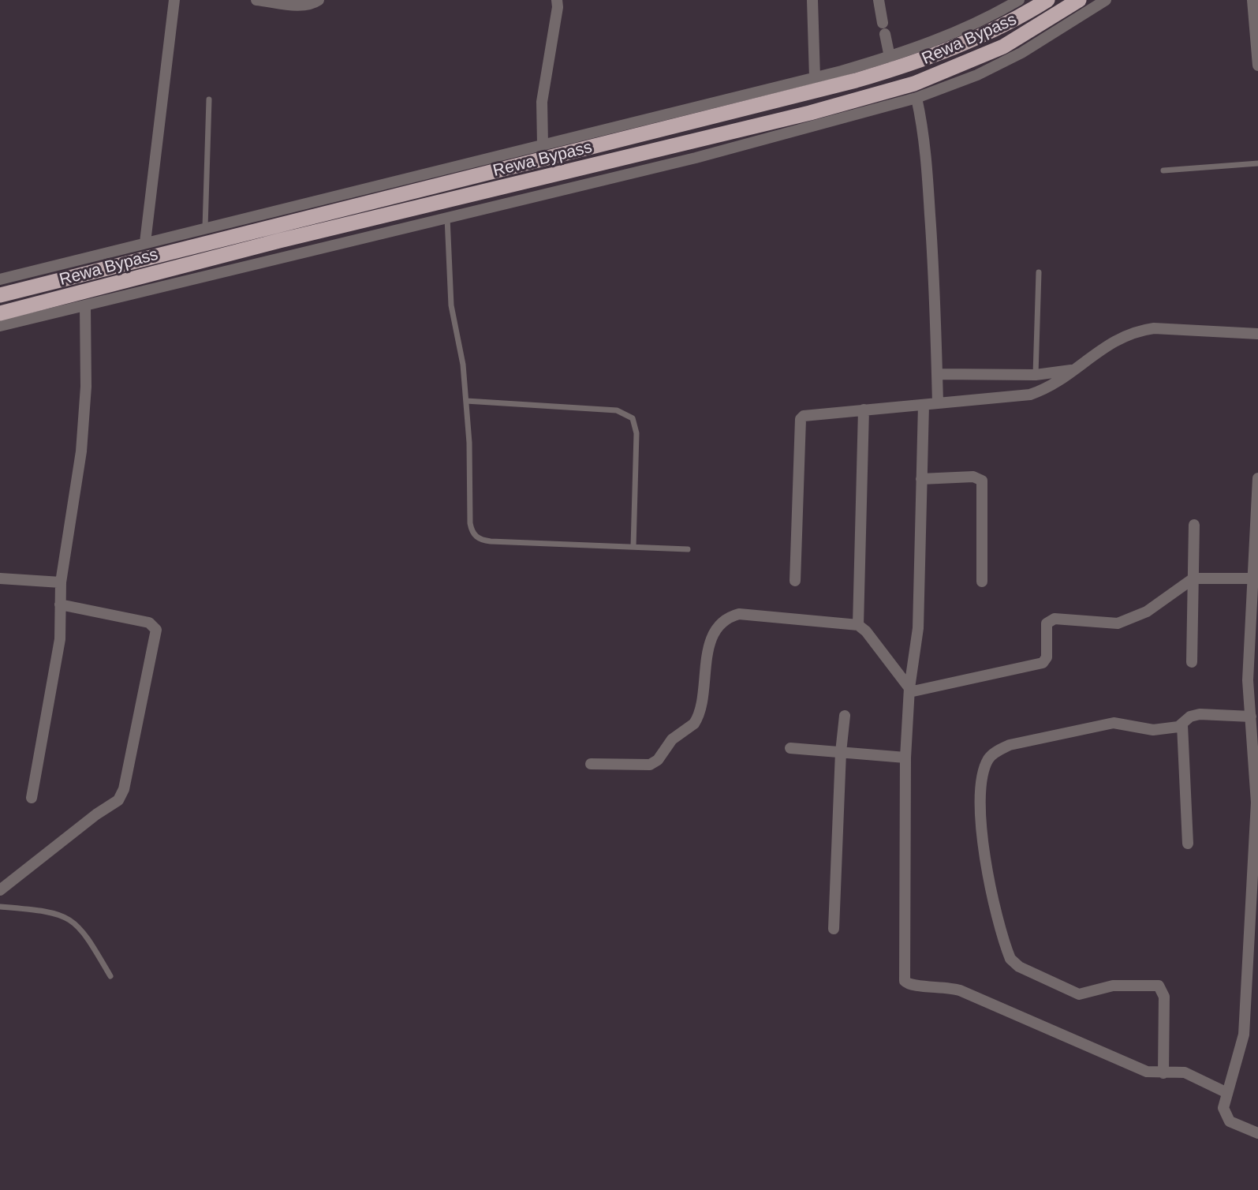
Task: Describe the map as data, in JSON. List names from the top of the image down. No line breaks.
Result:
{"streets":{"highway":["Rewa Bypass"]}}
